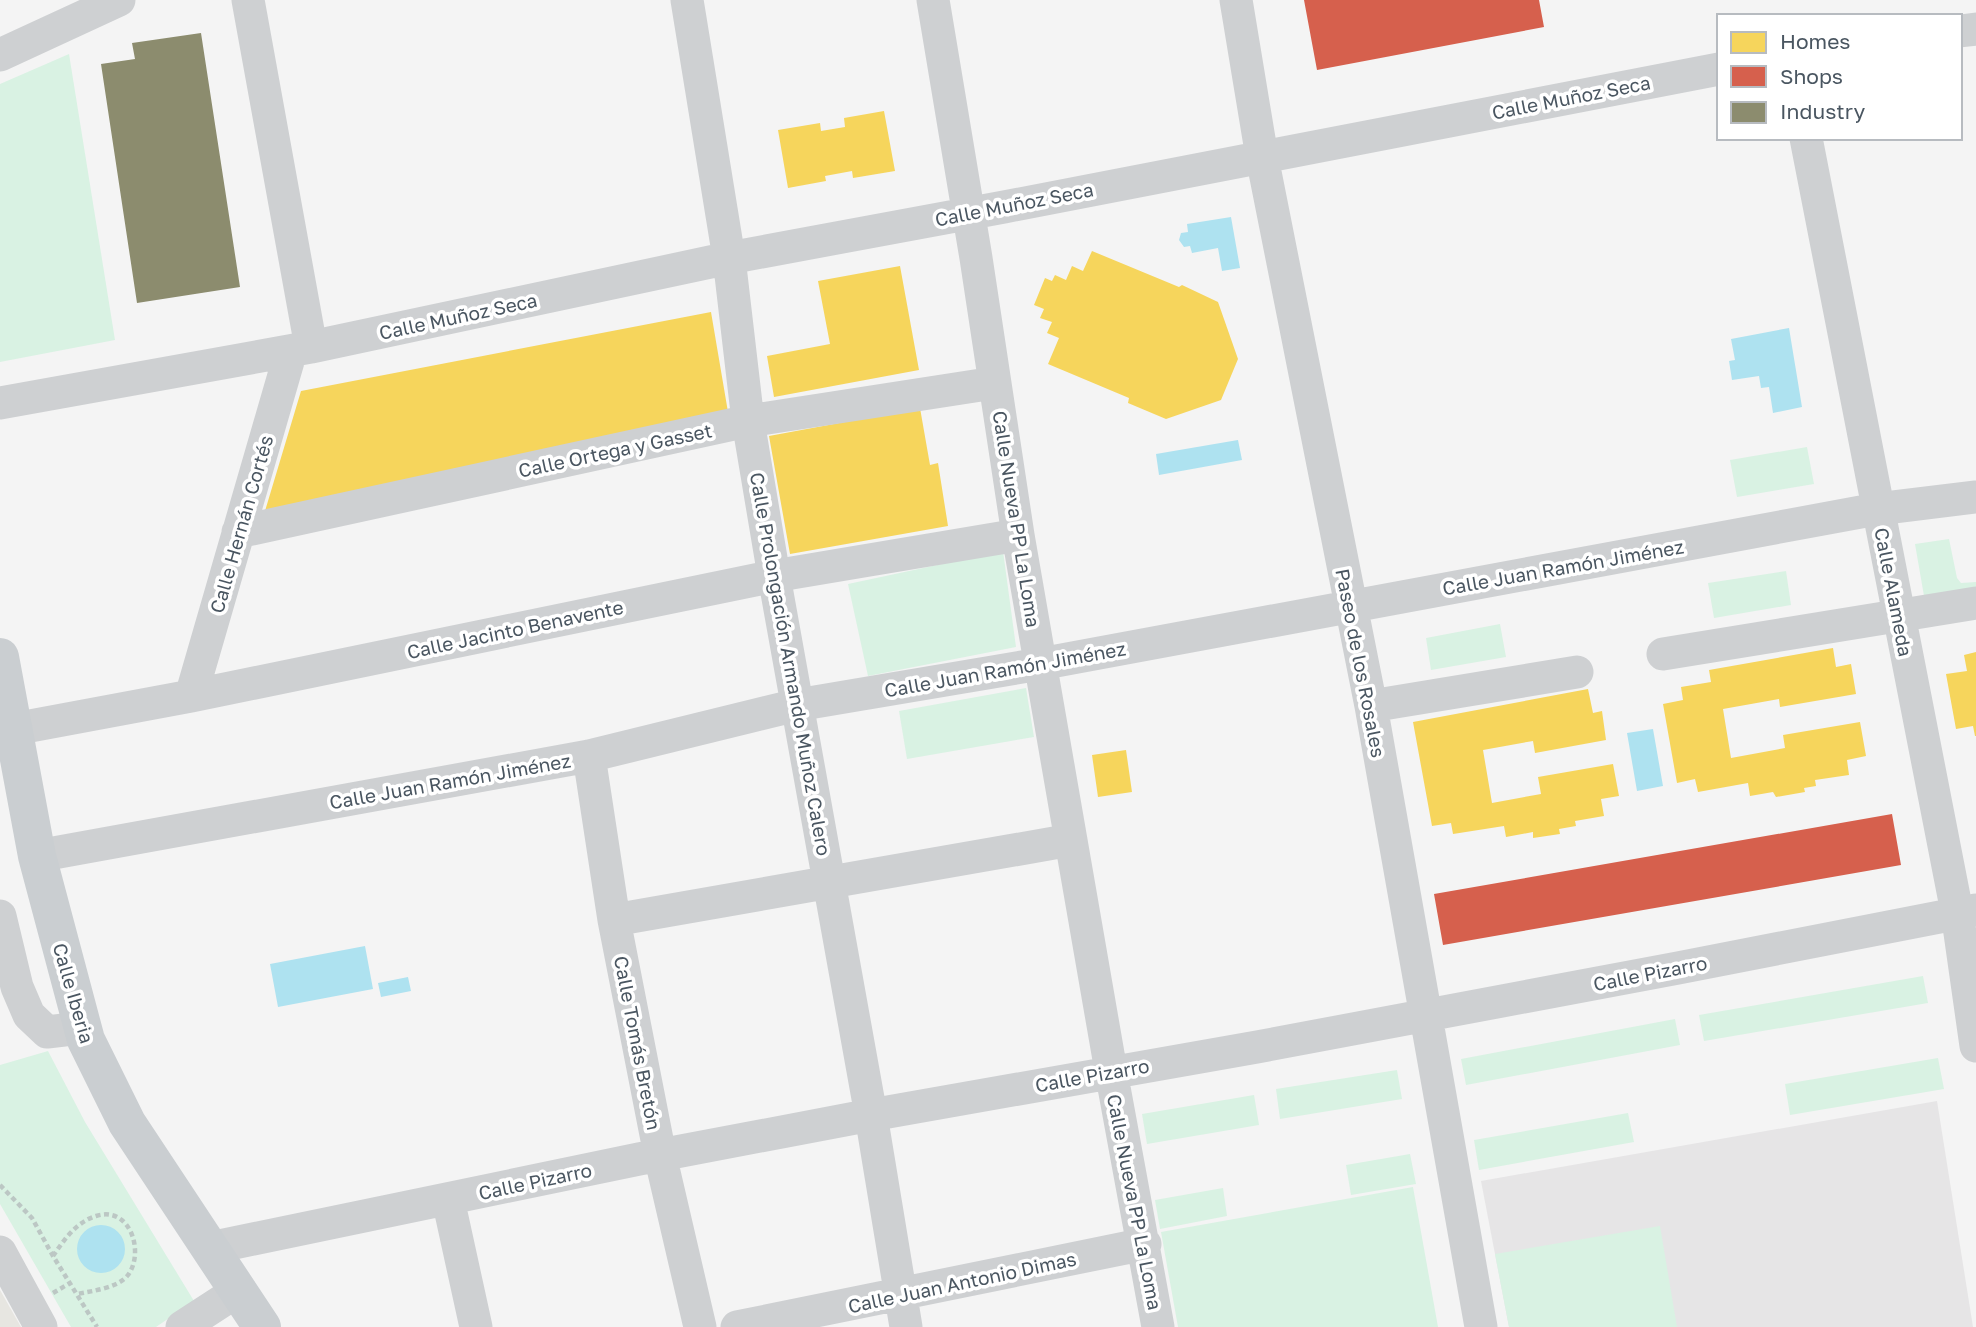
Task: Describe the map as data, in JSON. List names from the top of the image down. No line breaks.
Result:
{"streets":{"main road":["Calle Iberia"],"street":["Calle Muñoz Seca","Calle Ortega y Gasset","Calle Nueva PP La Loma","Calle Hernán Cortés","Calle Juan Ramón Jiménez","Calle Alameda","Calle Jacinto Benavente","Paseo de los Rosales","Calle Prolongación Armando Muñoz Calero","Calle Pizarro","Calle Tomás Bretón","Calle Juan Antonio Dimas"]},"crossings":[["Calle Muñoz Seca","Calle Nueva PP La Loma"],["Calle Muñoz Seca","Calle Hernán Cortés"],["Calle Muñoz Seca","Paseo de los Rosales"],["Calle Muñoz Seca","Calle Prolongación Armando Muñoz Calero"],["Calle Ortega y Gasset","Calle Nueva PP La Loma"],["Calle Ortega y Gasset","Calle Hernán Cortés"],["Calle Ortega y Gasset","Calle Prolongación Armando Muñoz Calero"],["Calle Nueva PP La Loma","Calle Juan Ramón Jiménez"],["Calle Nueva PP La Loma","Calle Jacinto Benavente"],["Calle Nueva PP La Loma","Calle Pizarro"],["Calle Nueva PP La Loma","Calle Juan Antonio Dimas"],["Calle Hernán Cortés","Calle Jacinto Benavente"],["Calle Juan Ramón Jiménez","Calle Alameda"],["Calle Juan Ramón Jiménez","Paseo de los Rosales"],["Calle Juan Ramón Jiménez","Calle Prolongación Armando Muñoz Calero"],["Calle Juan Ramón Jiménez","Calle Iberia"],["Calle Juan Ramón Jiménez","Calle Tomás Bretón"],["Calle Alameda","Calle Pizarro"],["Calle Jacinto Benavente","Calle Prolongación Armando Muñoz Calero"],["Calle Jacinto Benavente","Calle Iberia"],["Paseo de los Rosales","Calle Pizarro"],["Calle Prolongación Armando Muñoz Calero","Calle Pizarro"],["Calle Prolongación Armando Muñoz Calero","Calle Juan Antonio Dimas"],["Calle Pizarro","Calle Iberia"],["Calle Pizarro","Calle Tomás Bretón"]],"legend":["Homes","Shops","Industry"]}
